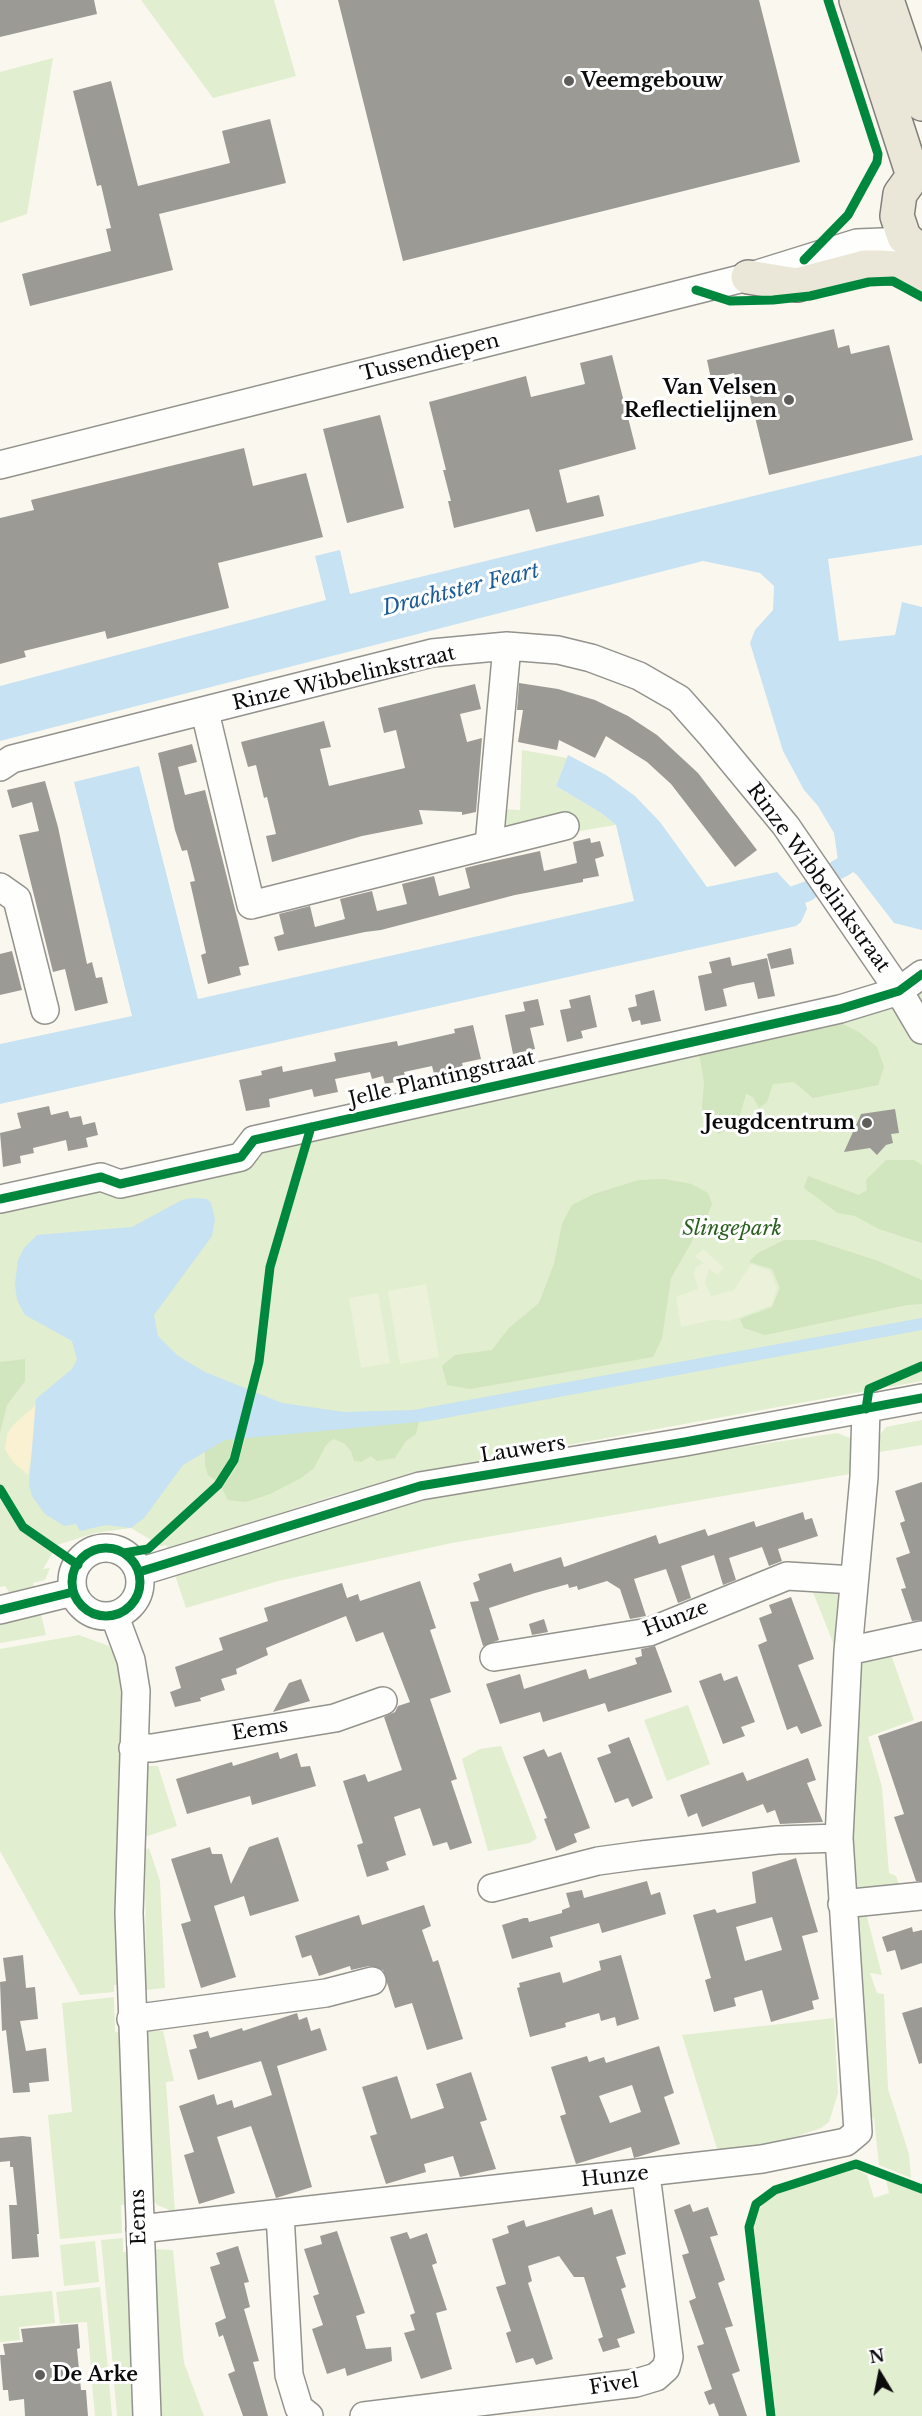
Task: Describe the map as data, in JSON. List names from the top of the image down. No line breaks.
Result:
{"streets":{"street":["Tussendiepen","Rinze Wibbelinkstraat","Jelle Plantingstraat","Lauwers","Hunze","Eems","Fivel"]},"crossings":[["Rinze Wibbelinkstraat","Jelle Plantingstraat"],["Lauwers","Hunze"],["Lauwers","Eems"],["Hunze","Eems"],["Hunze","Fivel"]],"water":["Drachtster Feart"],"parks":["Slingepark"],"places":["Veemgebouw","Van Velsen Reflectielijnen","Jeugdcentrum","De Arke"],"north":"top"}
